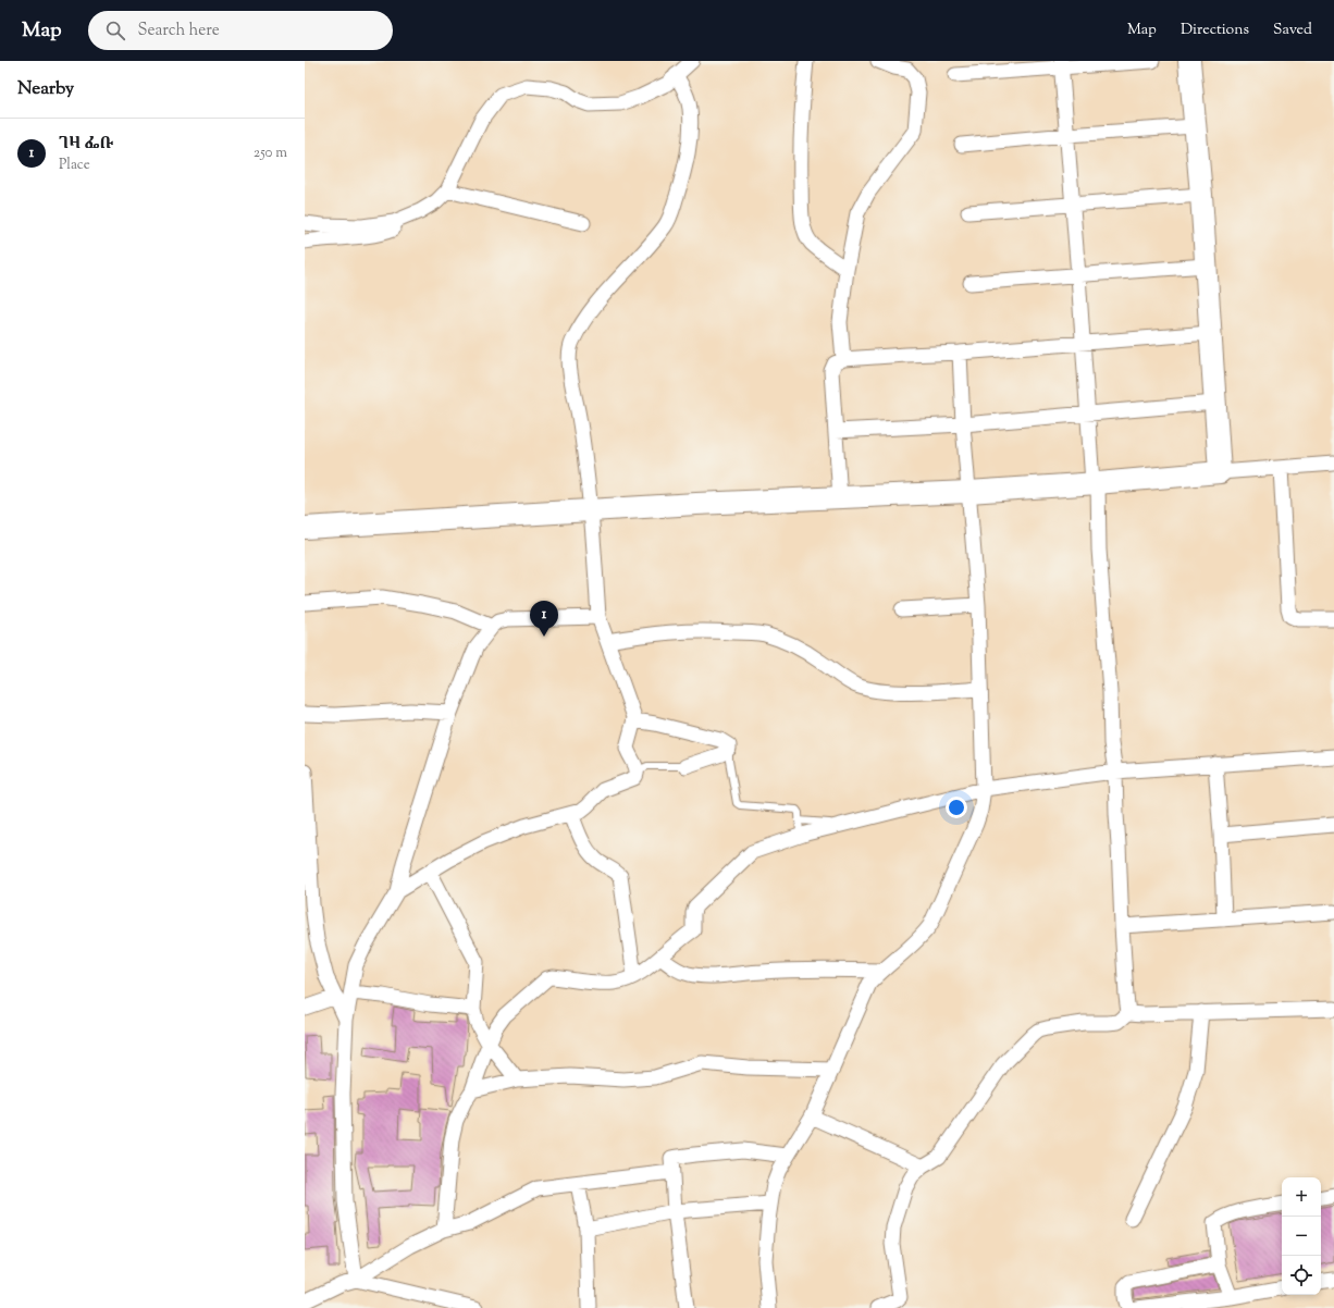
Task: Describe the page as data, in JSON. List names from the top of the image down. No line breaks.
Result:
{"page":{"header":"Map","search":"Search here","nav":["Map","Directions","Saved"],"heading":"Nearby","list":[{"mark":"1","name":"ገዛ ፌቡ","note":"Place","value":"250 m"}],"pins":"1","map_buttons":["+","−"]}}
